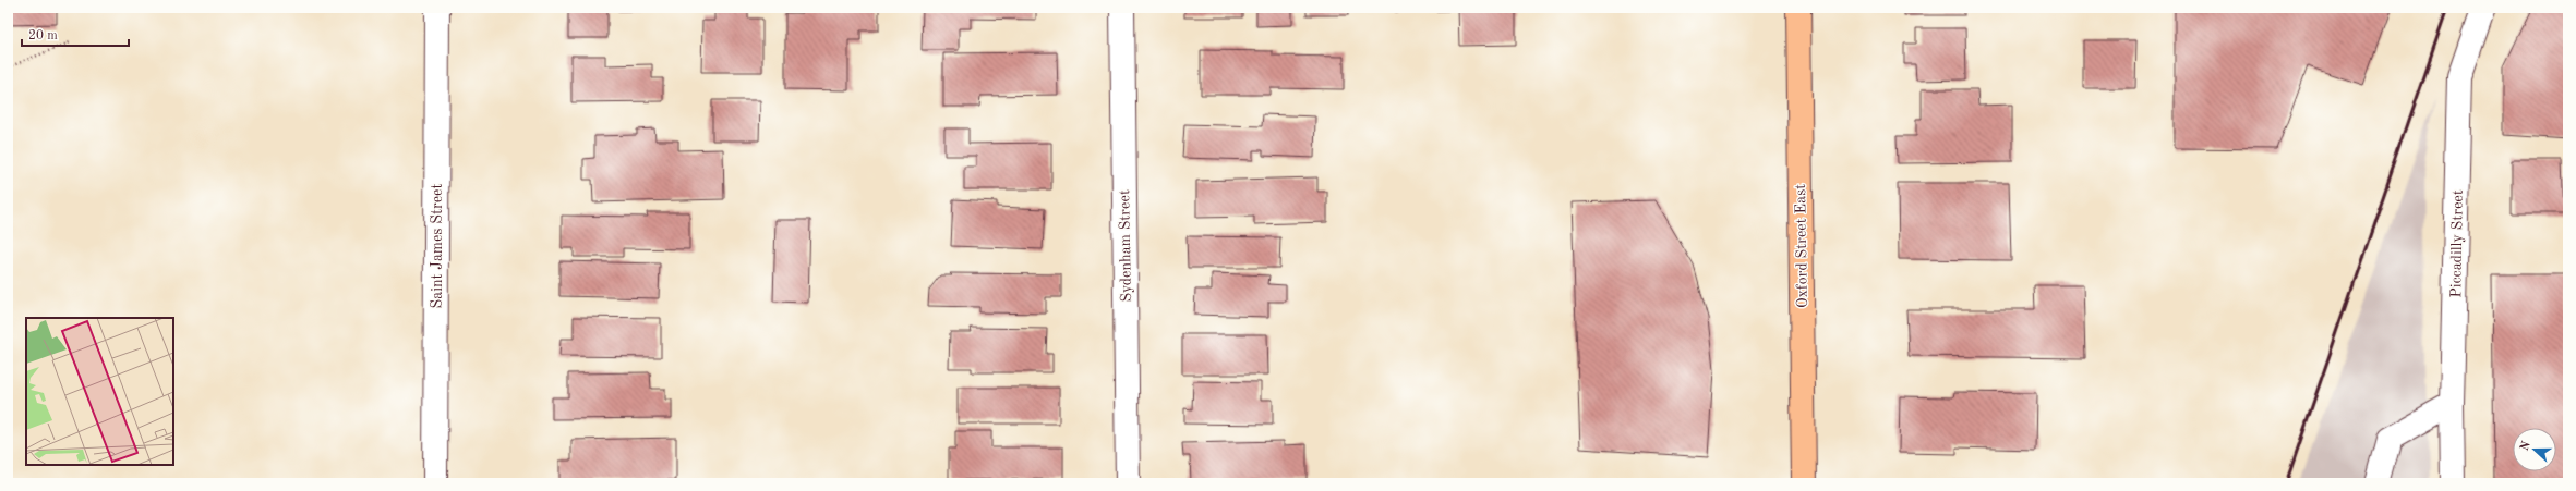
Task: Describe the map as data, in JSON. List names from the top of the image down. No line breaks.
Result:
{"streets":{"main road":["Oxford Street East"],"street":["Piccadilly Street","Saint James Street","Sydenham Street"]},"scale_bar":"20 m","north":"left"}
